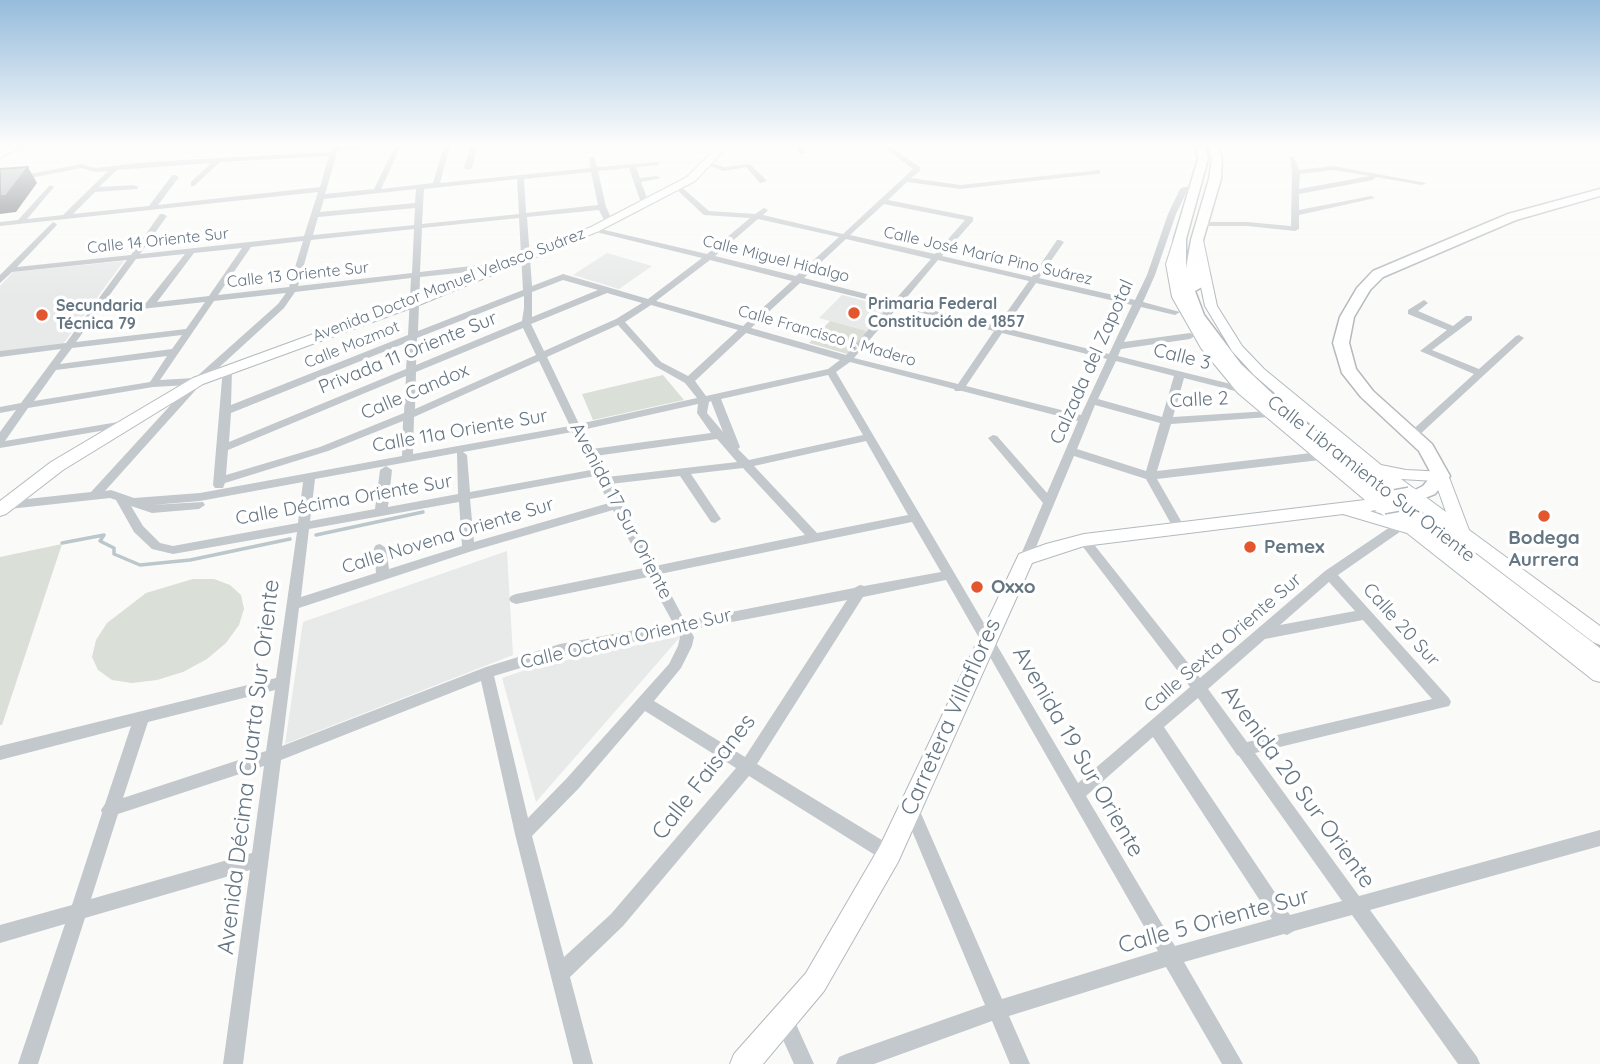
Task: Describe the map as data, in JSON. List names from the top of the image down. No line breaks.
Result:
{"streets":{"main road":["Calle Libramiento Sur Oriente"],"street":["Calle 14 Oriente Sur","Calle José María Pino Suárez","Calle Miguel Hidalgo","Calle 13 Oriente Sur","Avenida Doctor Manuel Velasco Suárez","Calle Francisco I. Madero","Calle Mozmot","Privada 11 Oriente Sur","Calle 3","Calzada del Zapotal","Calle Candox","Calle 2","Calle 11a Oriente Sur","Calle Décima Oriente Sur","Avenida 17 Sur Oriente","Calle Novena Oriente Sur","Calle 20 Sur","Calle Octava Oriente Sur","Calle Sexta Oriente Sur","Carretera Villaflores","Avenida 19 Sur Oriente","Avenida Décima Cuarta Sur Oriente","Calle Faisanes","Avenida 20 Sur Oriente","Calle 5 Oriente Sur"]},"crossings":[["Calle 14 Oriente Sur","Avenida 17 Sur Oriente"],["Calle José María Pino Suárez","Calzada del Zapotal"],["Calle Miguel Hidalgo","Avenida Doctor Manuel Velasco Suárez"],["Calle Miguel Hidalgo","Calle 3"],["Calle Miguel Hidalgo","Calzada del Zapotal"],["Calle 13 Oriente Sur","Avenida Doctor Manuel Velasco Suárez"],["Avenida Doctor Manuel Velasco Suárez","Calle 11a Oriente Sur"],["Avenida Doctor Manuel Velasco Suárez","Avenida 17 Sur Oriente"],["Calle Francisco I. Madero","Calle Mozmot"],["Calle Francisco I. Madero","Privada 11 Oriente Sur"],["Calle Francisco I. Madero","Calzada del Zapotal"],["Calle Mozmot","Avenida 17 Sur Oriente"],["Privada 11 Oriente Sur","Avenida 17 Sur Oriente"],["Calle 3","Calzada del Zapotal"],["Calzada del Zapotal","Calle 2"],["Calzada del Zapotal","Carretera Villaflores"],["Calle Candox","Avenida 17 Sur Oriente"],["Calle 11a Oriente Sur","Calle Décima Oriente Sur"],["Calle 11a Oriente Sur","Avenida 17 Sur Oriente"],["Calle 11a Oriente Sur","Avenida 19 Sur Oriente"],["Calle 11a Oriente Sur","Avenida Décima Cuarta Sur Oriente"],["Calle Décima Oriente Sur","Avenida 17 Sur Oriente"],["Calle Décima Oriente Sur","Avenida Décima Cuarta Sur Oriente"],["Avenida 17 Sur Oriente","Calle Novena Oriente Sur"],["Avenida 17 Sur Oriente","Calle Octava Oriente Sur"],["Calle Novena Oriente Sur","Avenida Décima Cuarta Sur Oriente"],["Calle 20 Sur","Calle Sexta Oriente Sur"],["Calle 20 Sur","Avenida 20 Sur Oriente"],["Calle Octava Oriente Sur","Avenida 19 Sur Oriente"],["Calle Octava Oriente Sur","Avenida Décima Cuarta Sur Oriente"],["Calle Octava Oriente Sur","Calle Faisanes"],["Calle Sexta Oriente Sur","Avenida 19 Sur Oriente"],["Calle Sexta Oriente Sur","Avenida 20 Sur Oriente"],["Carretera Villaflores","Avenida 19 Sur Oriente"],["Avenida 19 Sur Oriente","Calle 5 Oriente Sur"],["Avenida 20 Sur Oriente","Calle 5 Oriente Sur"]],"places":["Primaria Federal Constitución de 1857","Secundaria Técnica 79","Bodega Aurrera","Pemex","Oxxo"]}
